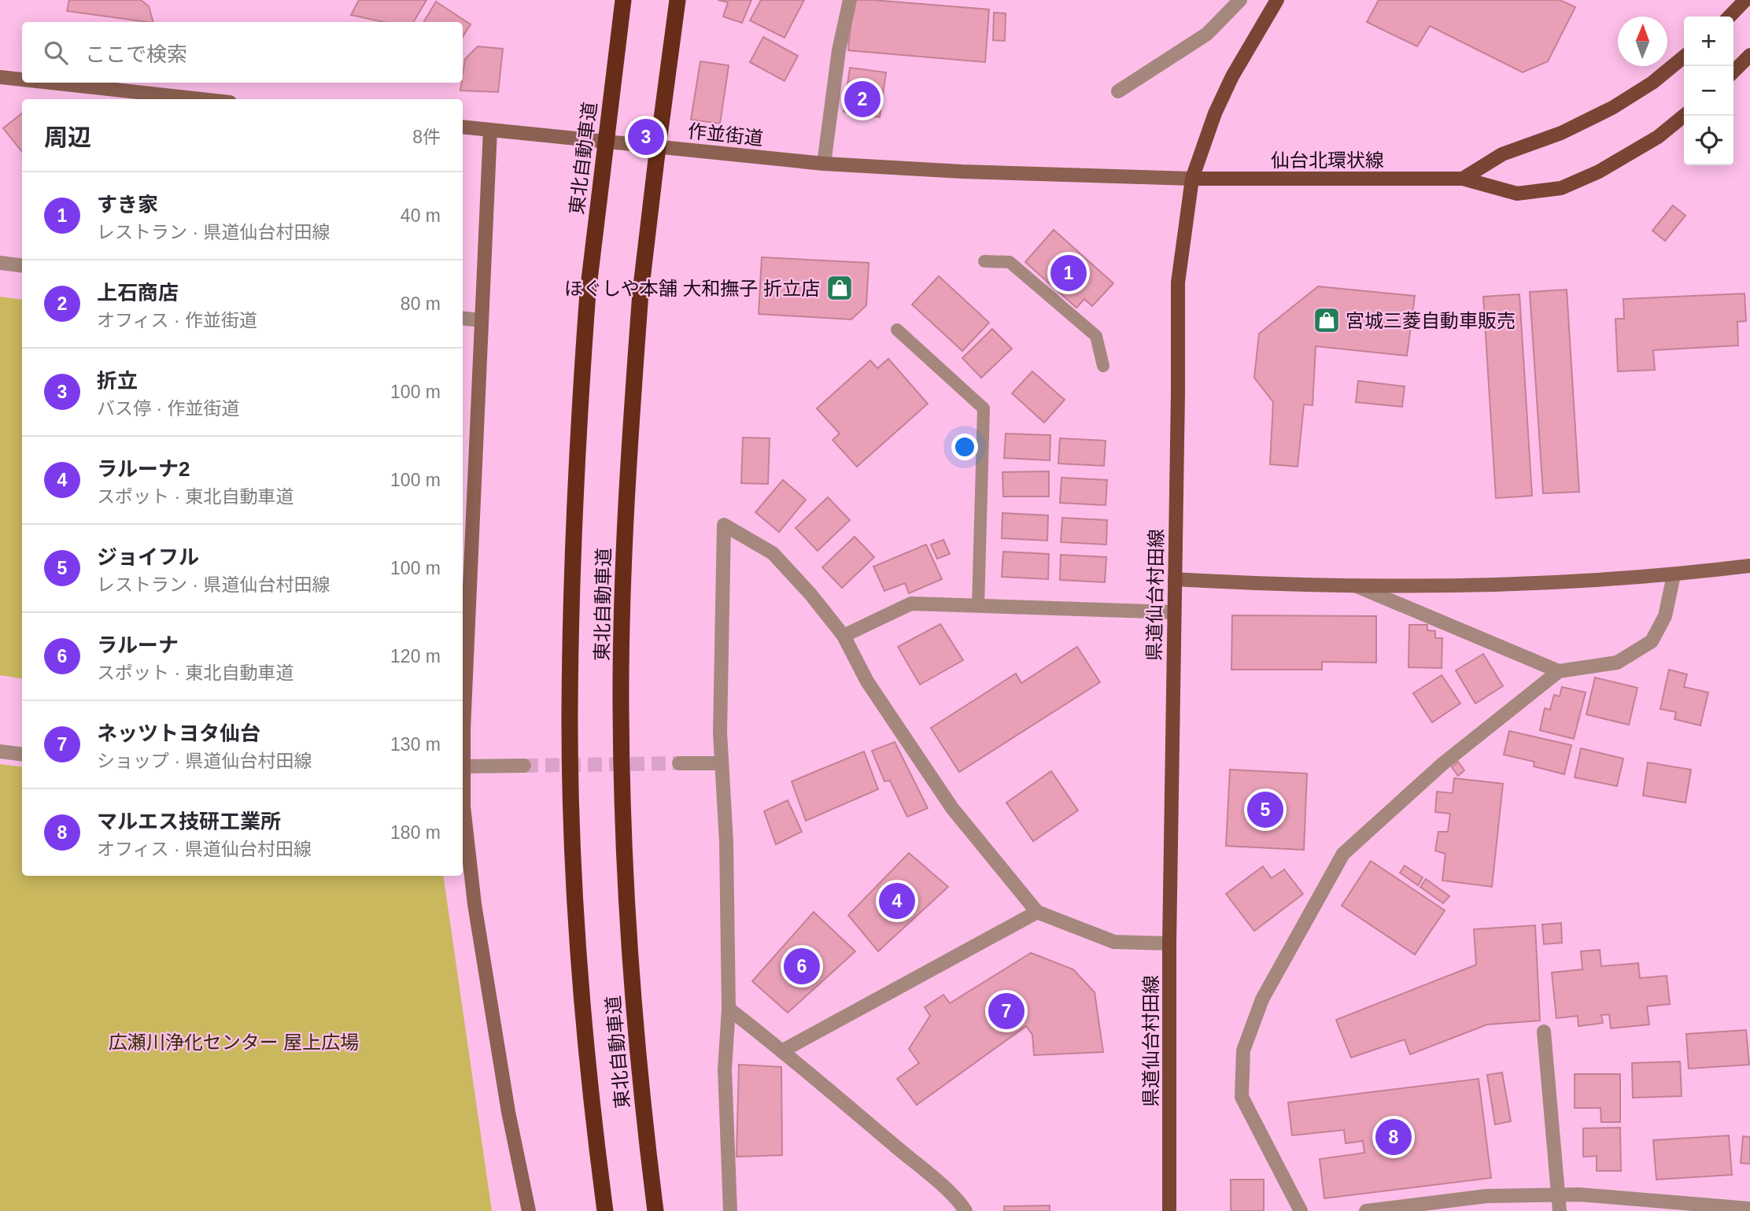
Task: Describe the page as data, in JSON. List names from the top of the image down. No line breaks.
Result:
{"streets":{"highway":["東北自動車道"],"main road":["仙台北環状線","県道仙台村田線"],"street":["作並街道"]},"crossings":[["作並街道","仙台北環状線"],["作並街道","県道仙台村田線"],["仙台北環状線","県道仙台村田線"]],"parks":["広瀬川浄化センター 屋上広場"],"places":{"shop":["ほぐしや本舗 大和撫子 折立店","宮城三菱自動車販売"]},"north":"top","page":{"map_buttons":["+","−"],"search":"ここで検索","pins":["2","3","1","5","4","6","7","8"],"heading":["周辺","8件"],"list":[{"mark":"1","name":"すき家","note":"レストラン · 県道仙台村田線","value":"40 m"},{"mark":"2","name":"上石商店","note":"オフィス · 作並街道","value":"80 m"},{"mark":"3","name":"折立","note":"バス停 · 作並街道","value":"100 m"},{"mark":"4","name":"ラルーナ2","note":"スポット · 東北自動車道","value":"100 m"},{"mark":"5","name":"ジョイフル","note":"レストラン · 県道仙台村田線","value":"100 m"},{"mark":"6","name":"ラルーナ","note":"スポット · 東北自動車道","value":"120 m"},{"mark":"7","name":"ネッツトヨタ仙台","note":"ショップ · 県道仙台村田線","value":"130 m"},{"mark":"8","name":"マルエス技研工業所","note":"オフィス · 県道仙台村田線","value":"180 m"}]}}
